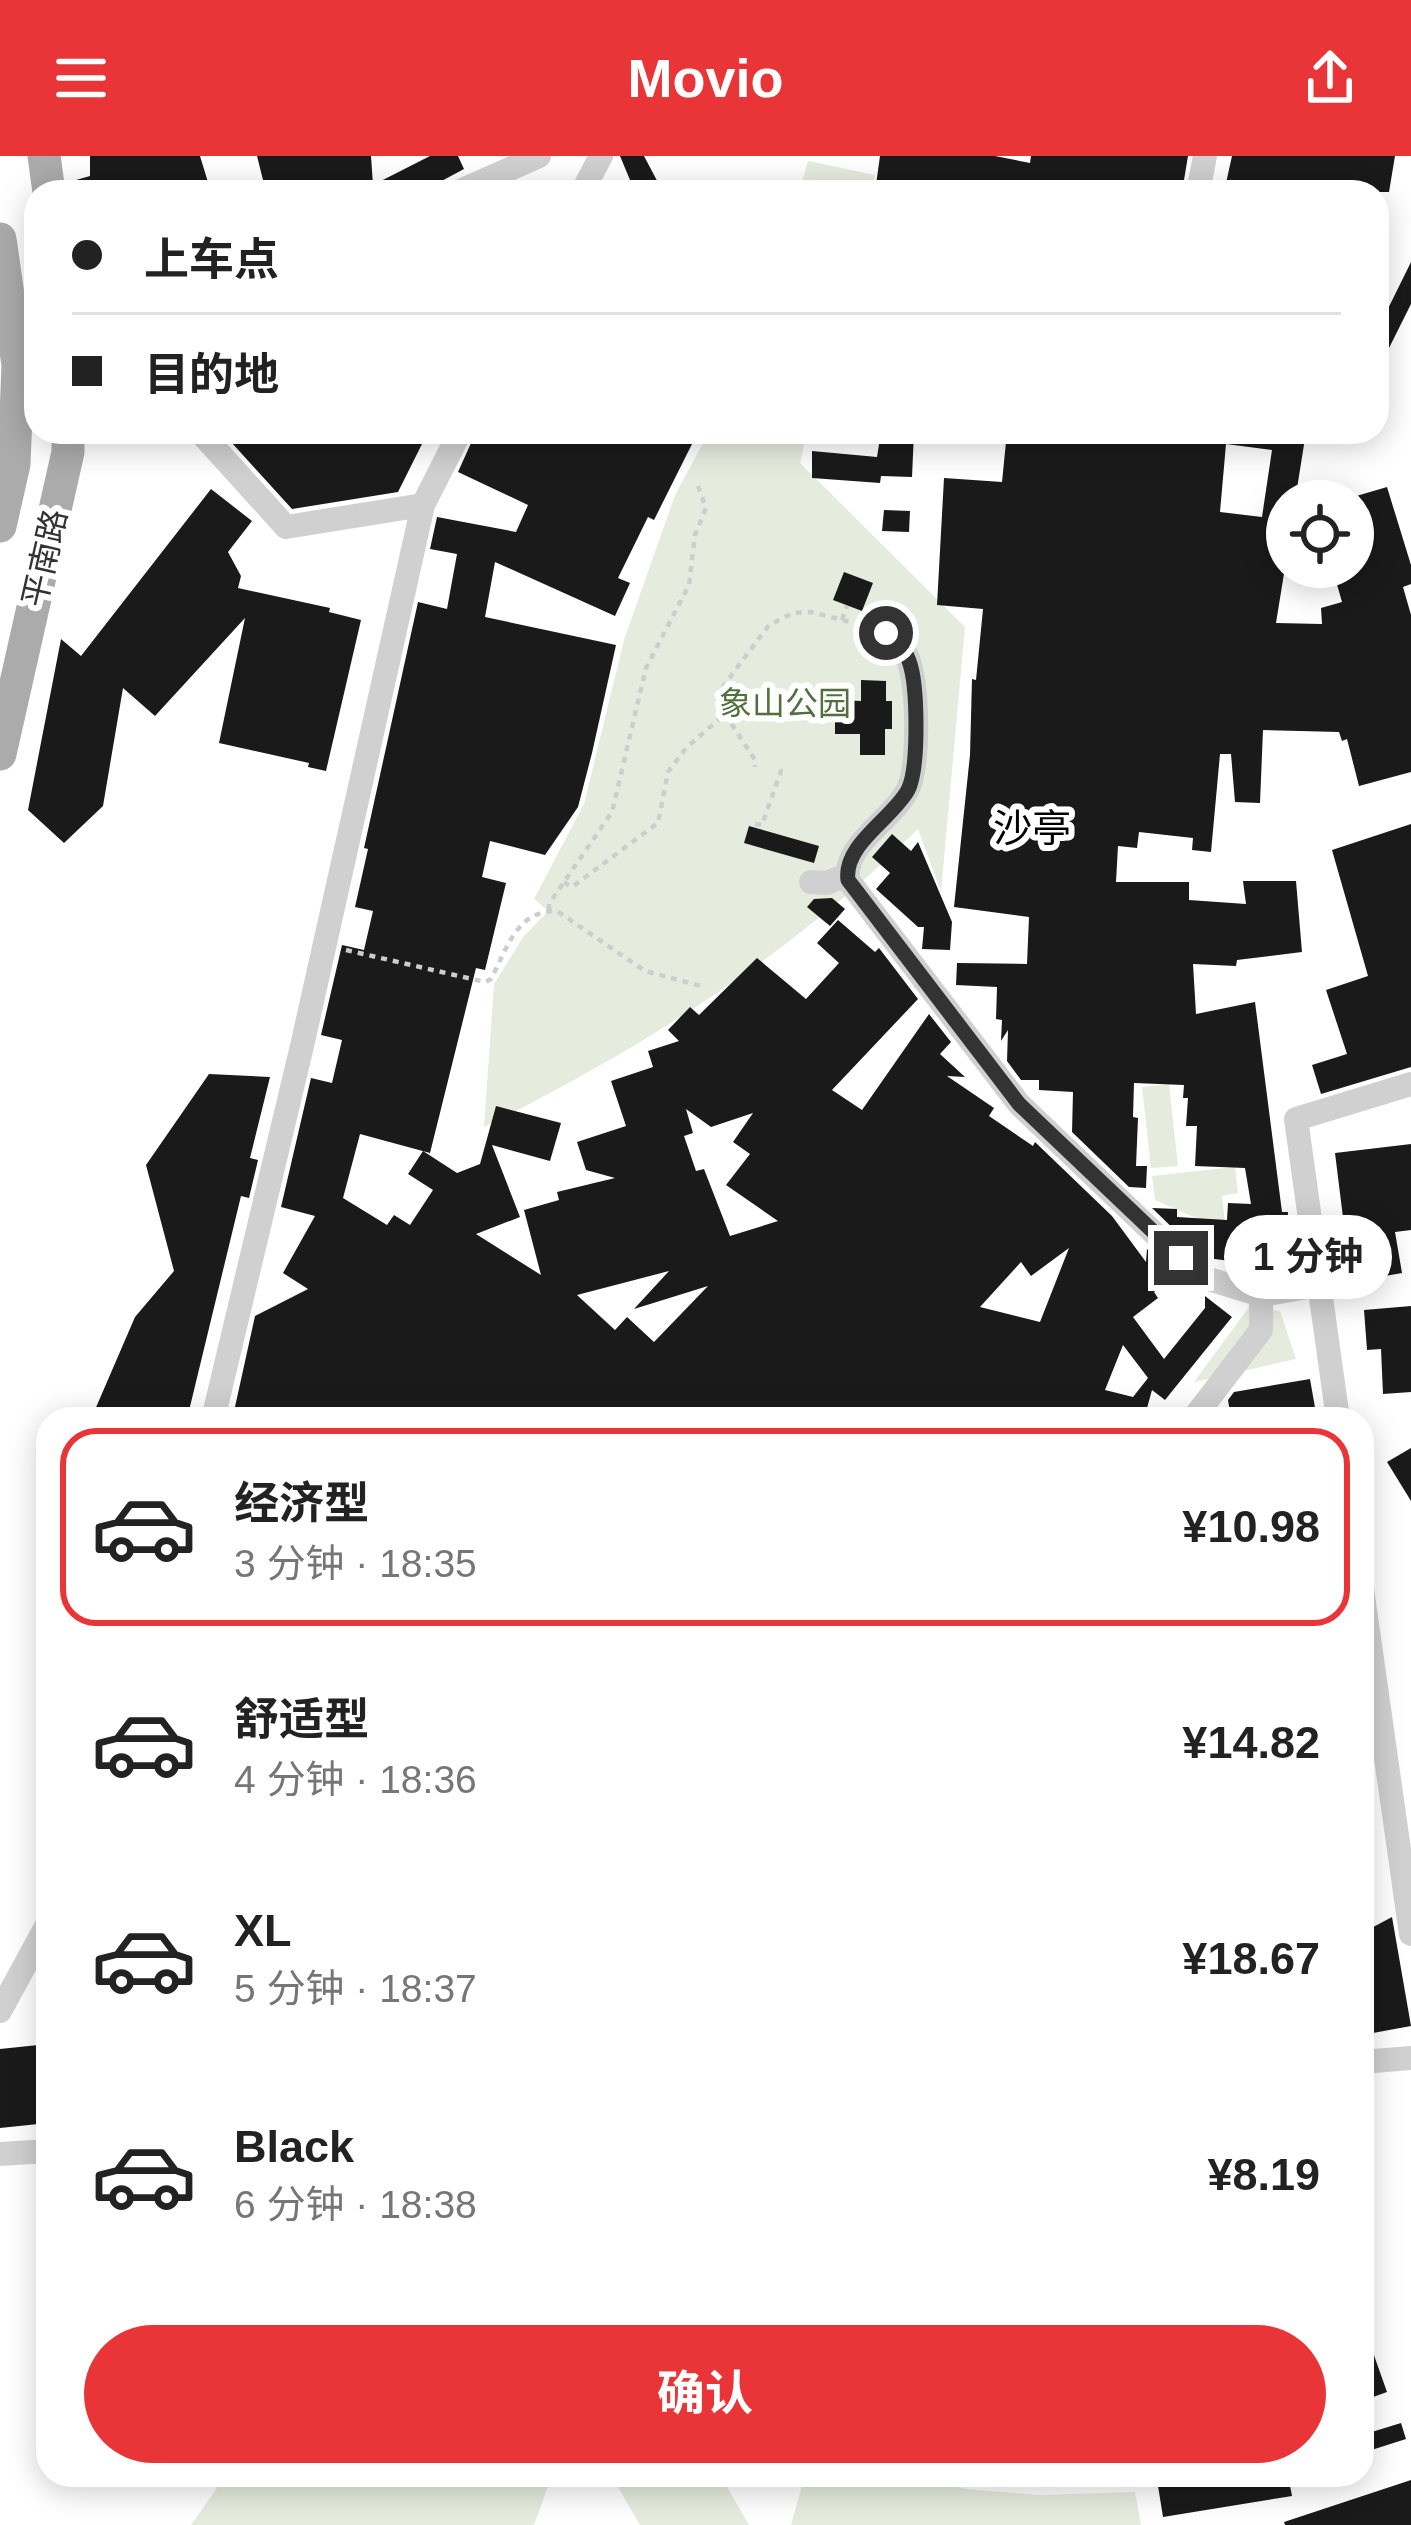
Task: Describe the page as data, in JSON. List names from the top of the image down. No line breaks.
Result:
{"streets":{"main road":["平南路"]},"districts":["沙亭"],"parks":["象山公园"],"page":{"header":"Movio","banner":["上车点","目的地"],"bubble":"1 分钟","list":[{"name":"经济型","note":"3 分钟 · 18:35","value":"¥10.98"},{"name":"舒适型","note":"4 分钟 · 18:36","value":"¥14.82"},{"name":"XL","note":"5 分钟 · 18:37","value":"¥18.67"},{"name":"Black","note":"6 分钟 · 18:38","value":"¥8.19"}],"buttons":"确认"}}
